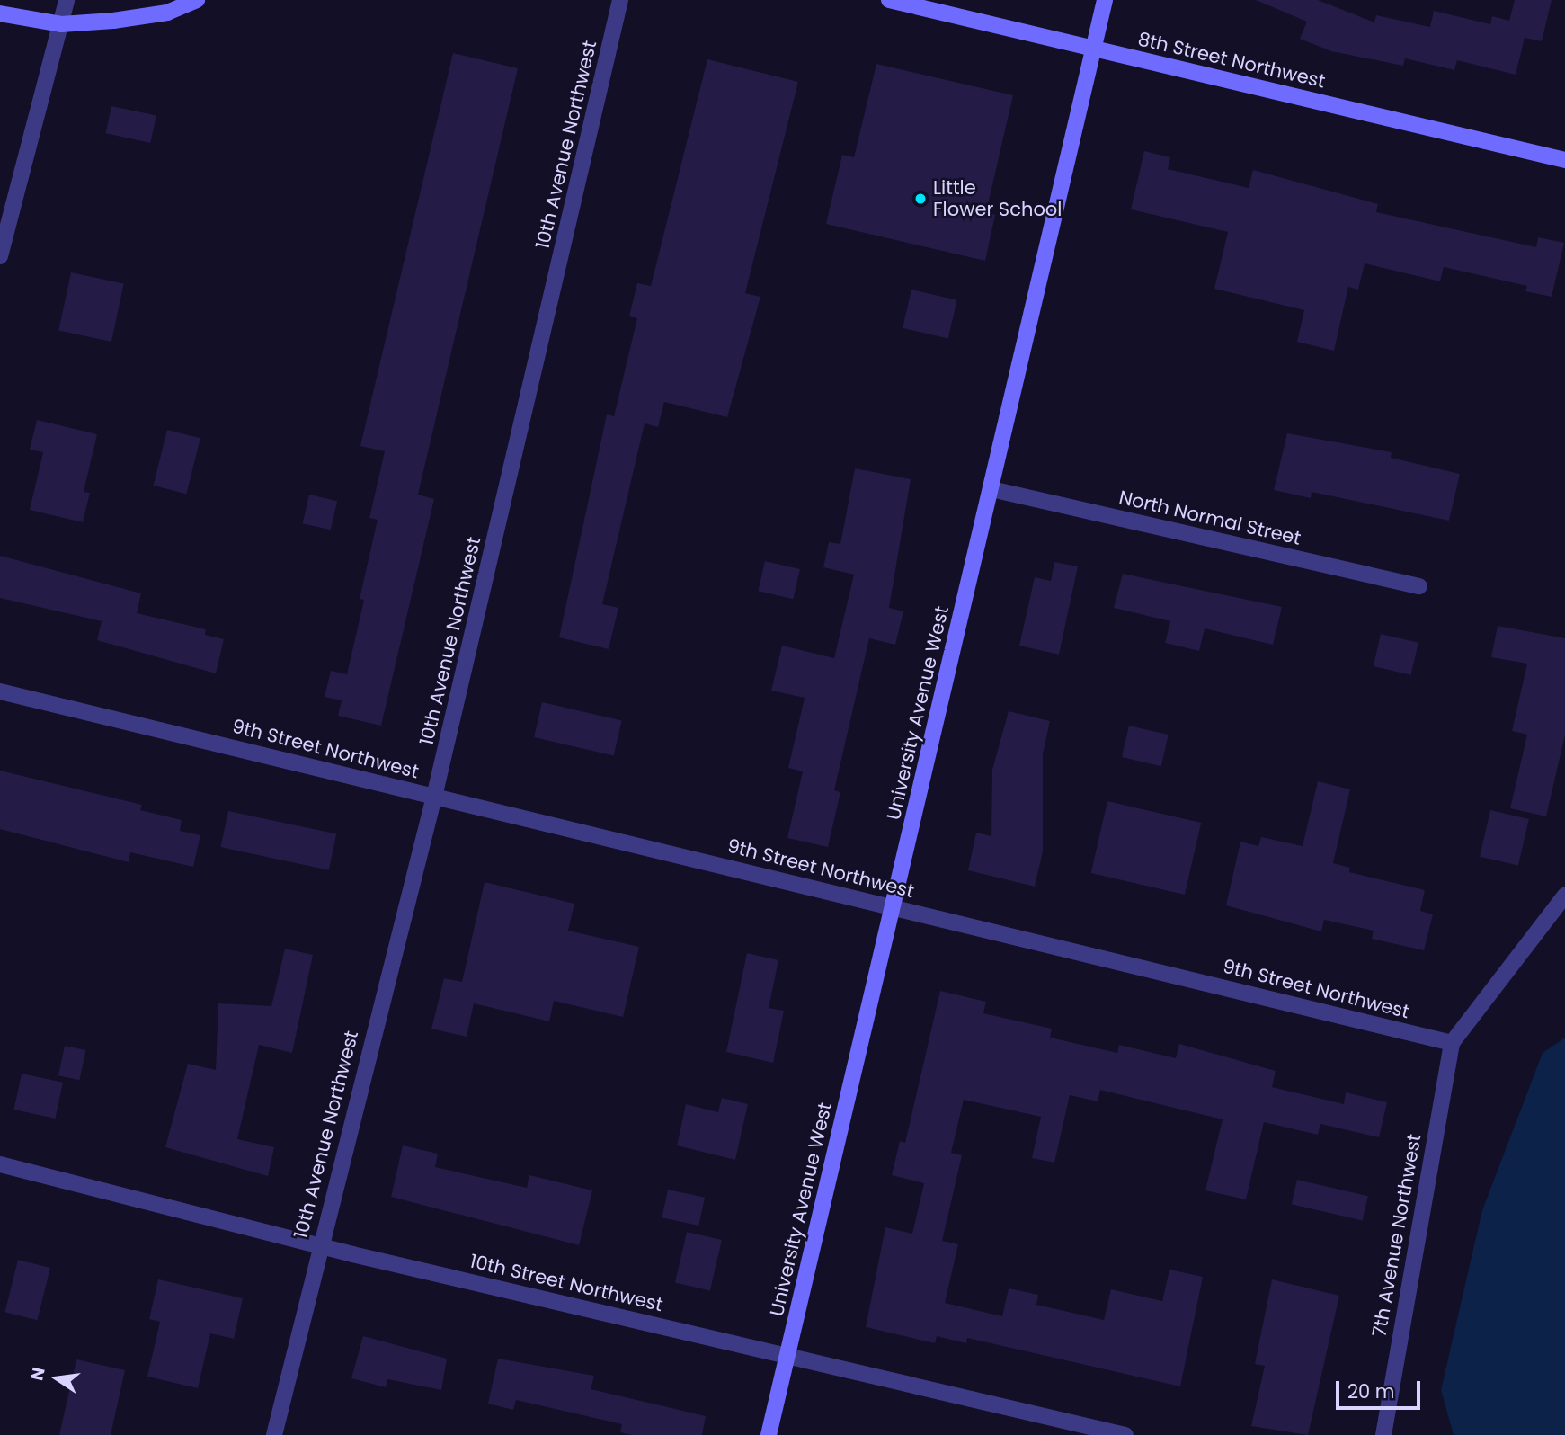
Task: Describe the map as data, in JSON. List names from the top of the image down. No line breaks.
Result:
{"streets":{"street":["8th Street Northwest","10th Avenue Northwest","North Normal Street","University Avenue West","9th Street Northwest","7th Avenue Northwest","10th Street Northwest"]},"crossings":[["8th Street Northwest","University Avenue West"],["10th Avenue Northwest","9th Street Northwest"],["10th Avenue Northwest","10th Street Northwest"],["North Normal Street","University Avenue West"],["University Avenue West","9th Street Northwest"],["University Avenue West","10th Street Northwest"],["9th Street Northwest","7th Avenue Northwest"]],"places":["Little Flower School"],"scale_bar":"20 m","north":"left"}
